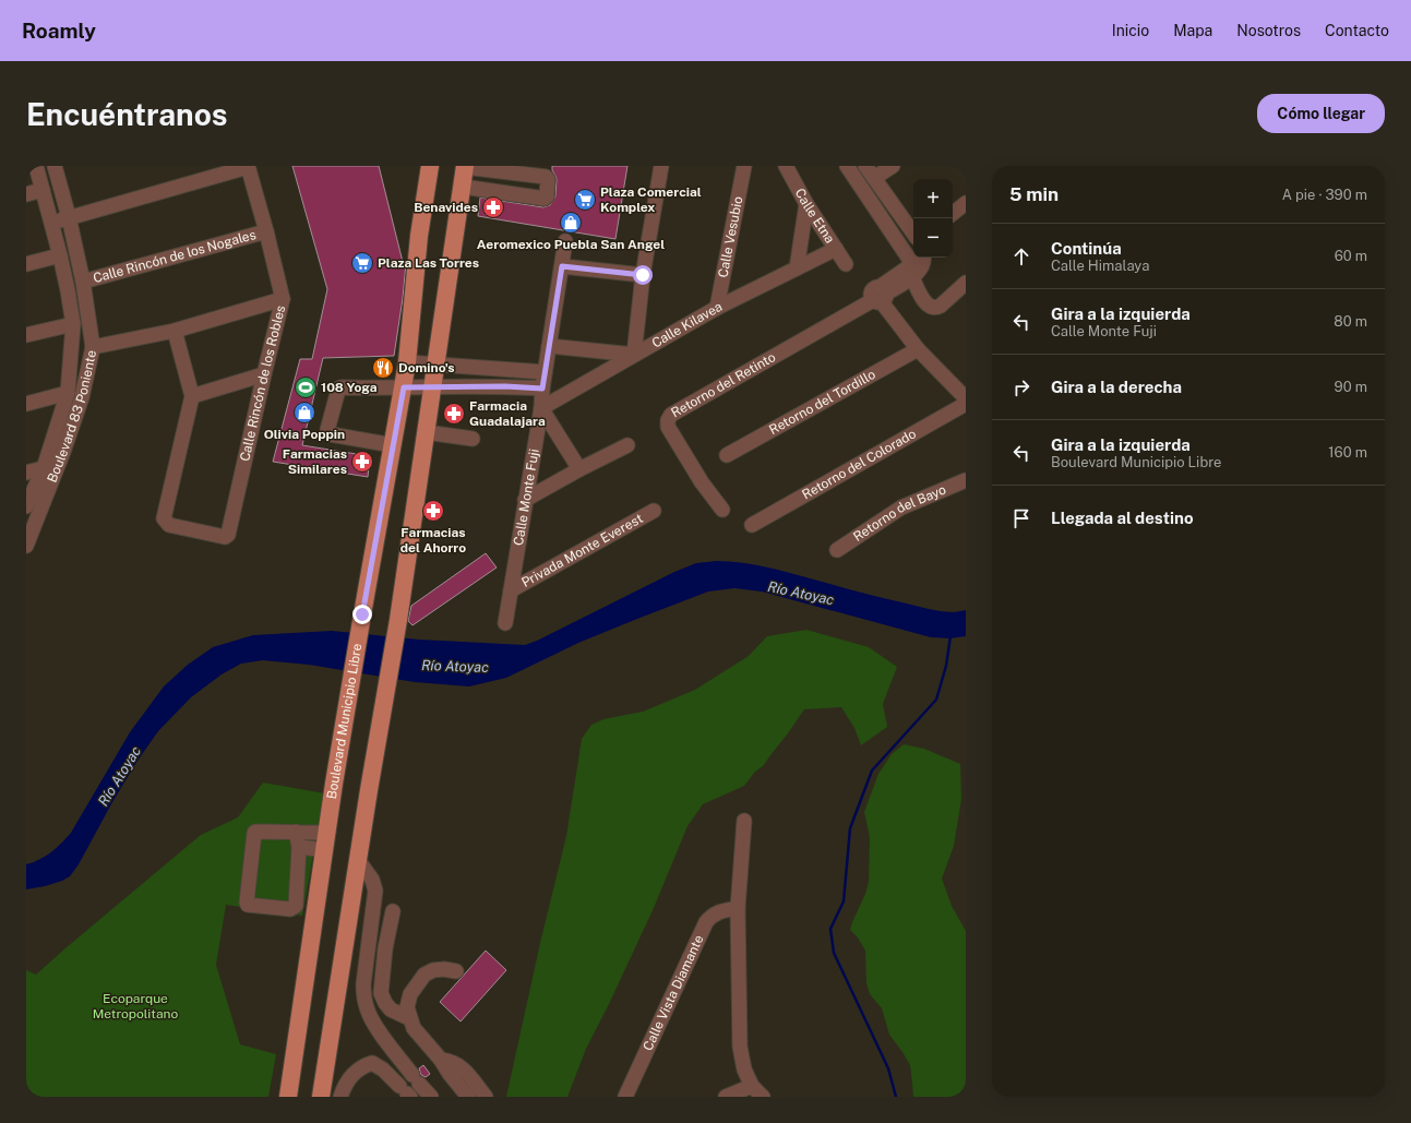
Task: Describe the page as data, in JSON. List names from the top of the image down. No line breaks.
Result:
{"streets":{"main road":["Boulevard Municipio Libre"],"street":["Calle Etna","Calle Vesubio","Calle Rincón de los Nogales","Calle Kilavea","Calle Rincón de los Robles","Retorno del Retinto","Retorno del Tordillo","Boulevard 83 Poniente","Retorno del Colorado","Calle Monte Fuji","Retorno del Bayo","Privada Monte Everest","Calle Vista Diamante"]},"crossings":[["Calle Etna","Calle Kilavea"],["Calle Vesubio","Calle Kilavea"],["Calle Rincón de los Nogales","Calle Rincón de los Robles"],["Calle Rincón de los Nogales","Boulevard 83 Poniente"],["Calle Kilavea","Calle Monte Fuji"],["Calle Monte Fuji","Privada Monte Everest"]],"water":["Río Atoyac"],"parks":["Ecoparque Metropolitano"],"places":{"supermarket":["Plaza Comercial Komplex","Plaza Las Torres"],"pharmacy":["Benavides","Farmacia Guadalajara","Farmacias Similares","Farmacias del Ahorro"],"shop":["Aeromexico Puebla San Angel","Olivia Poppin"],"restaurant":["Domino's"],"sports":["108 Yoga"]},"page":{"header":"Roamly","nav":["Inicio","Mapa","Nosotros","Contacto"],"buttons":"Cómo llegar","title":"Encuéntranos","heading":["5 min","A pie · 390 m"],"map_buttons":["+","−"],"list":[["Continúa","Calle Himalaya","60 m"],["Gira a la izquierda","Calle Monte Fuji","80 m"],["Gira a la derecha","90 m"],["Gira a la izquierda","Boulevard Municipio Libre","160 m"],"Llegada al destino"]}}
